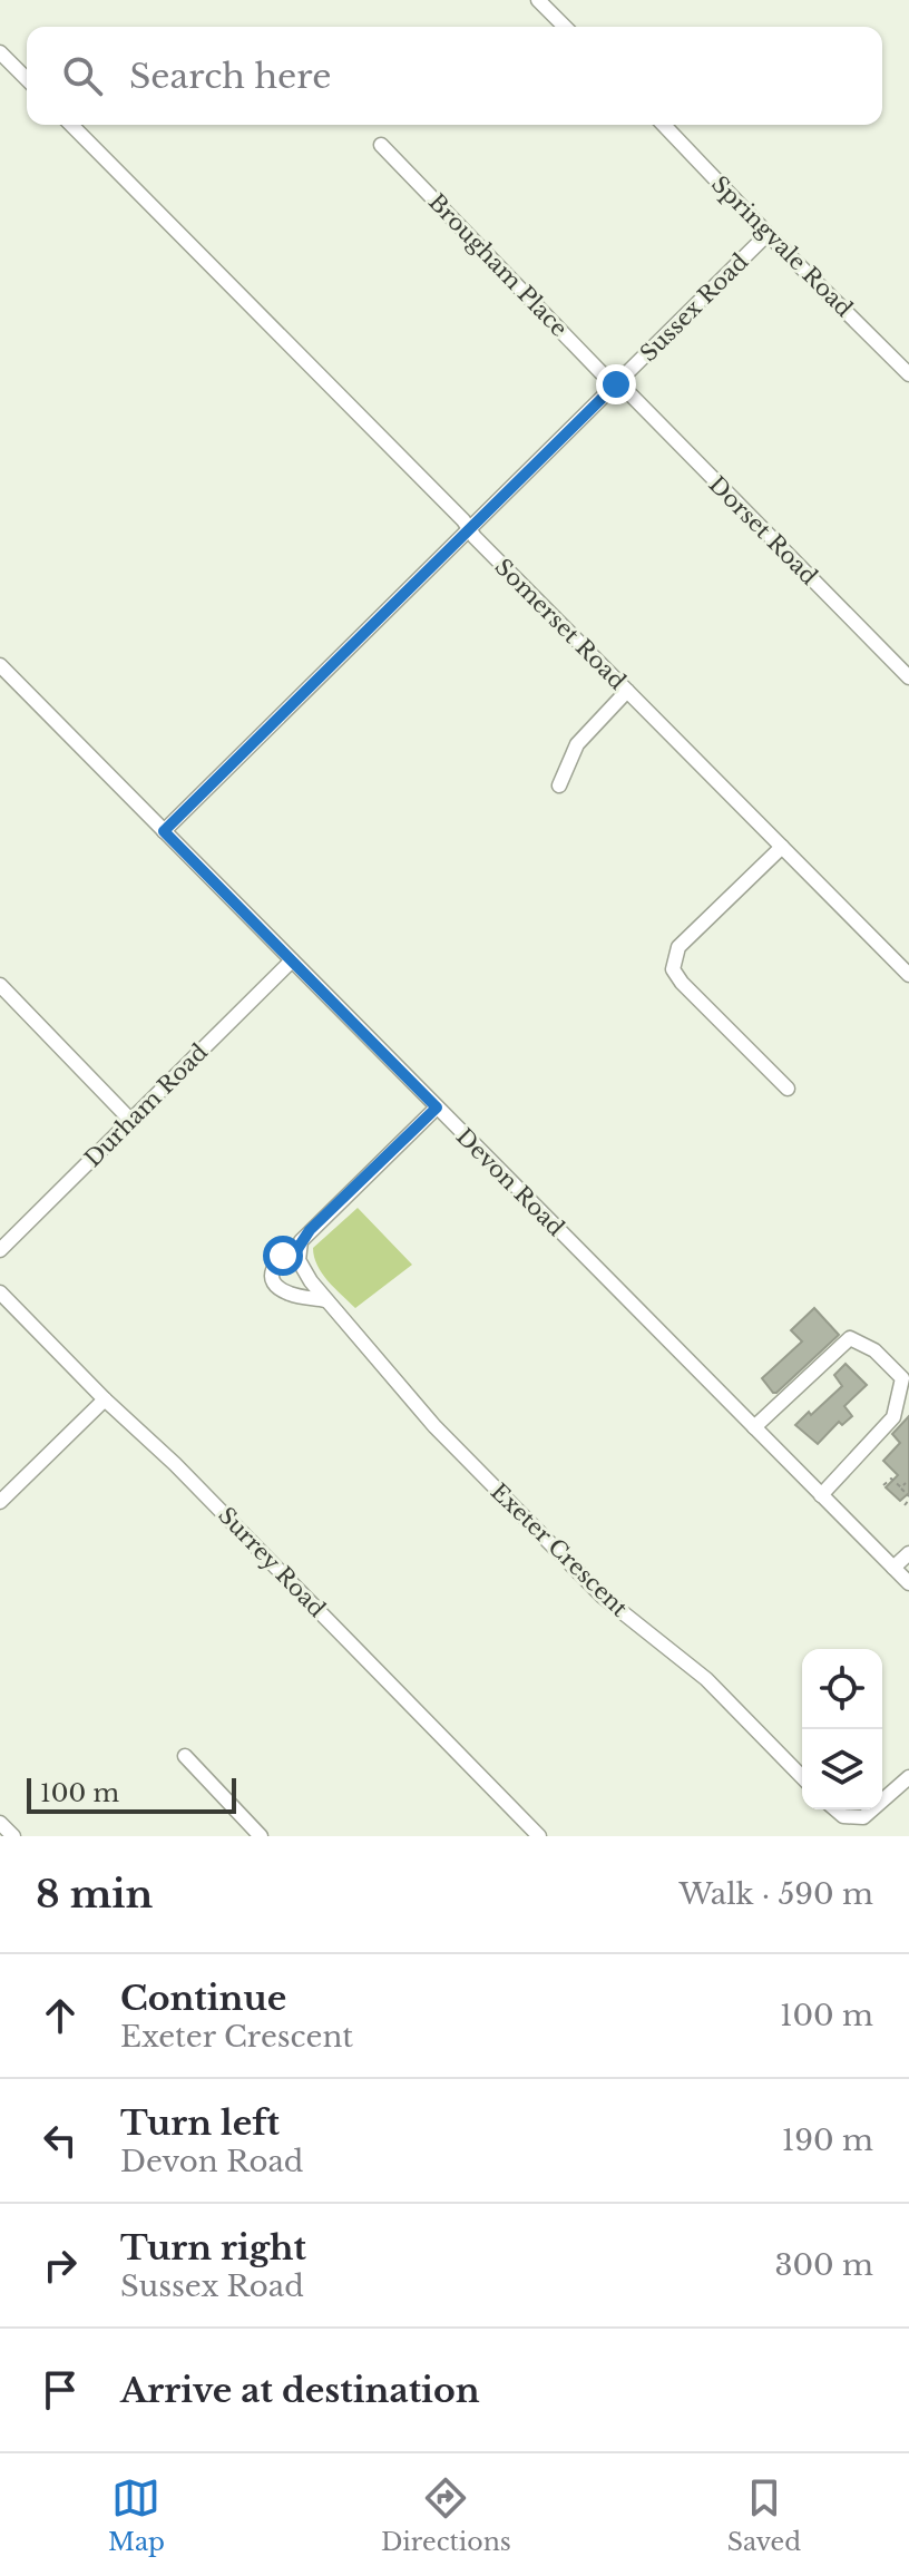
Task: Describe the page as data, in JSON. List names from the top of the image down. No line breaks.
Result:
{"streets":{"street":["Springvale Road","Brougham Place","Sussex Road","Dorset Road","Somerset Road","Durham Road","Devon Road","Exeter Crescent","Surrey Road"]},"crossings":[["Springvale Road","Sussex Road"],["Brougham Place","Sussex Road"],["Brougham Place","Dorset Road"],["Sussex Road","Dorset Road"],["Sussex Road","Somerset Road"],["Sussex Road","Devon Road"],["Durham Road","Devon Road"]],"scale_bar":"100 m","page":{"search":"Search here","scale":"100 m","heading":["8 min","Walk · 590 m"],"list":[["Continue","Exeter Crescent","100 m"],["Turn left","Devon Road","190 m"],["Turn right","Sussex Road","300 m"],"Arrive at destination"],"nav":["Map","Directions","Saved"]}}
